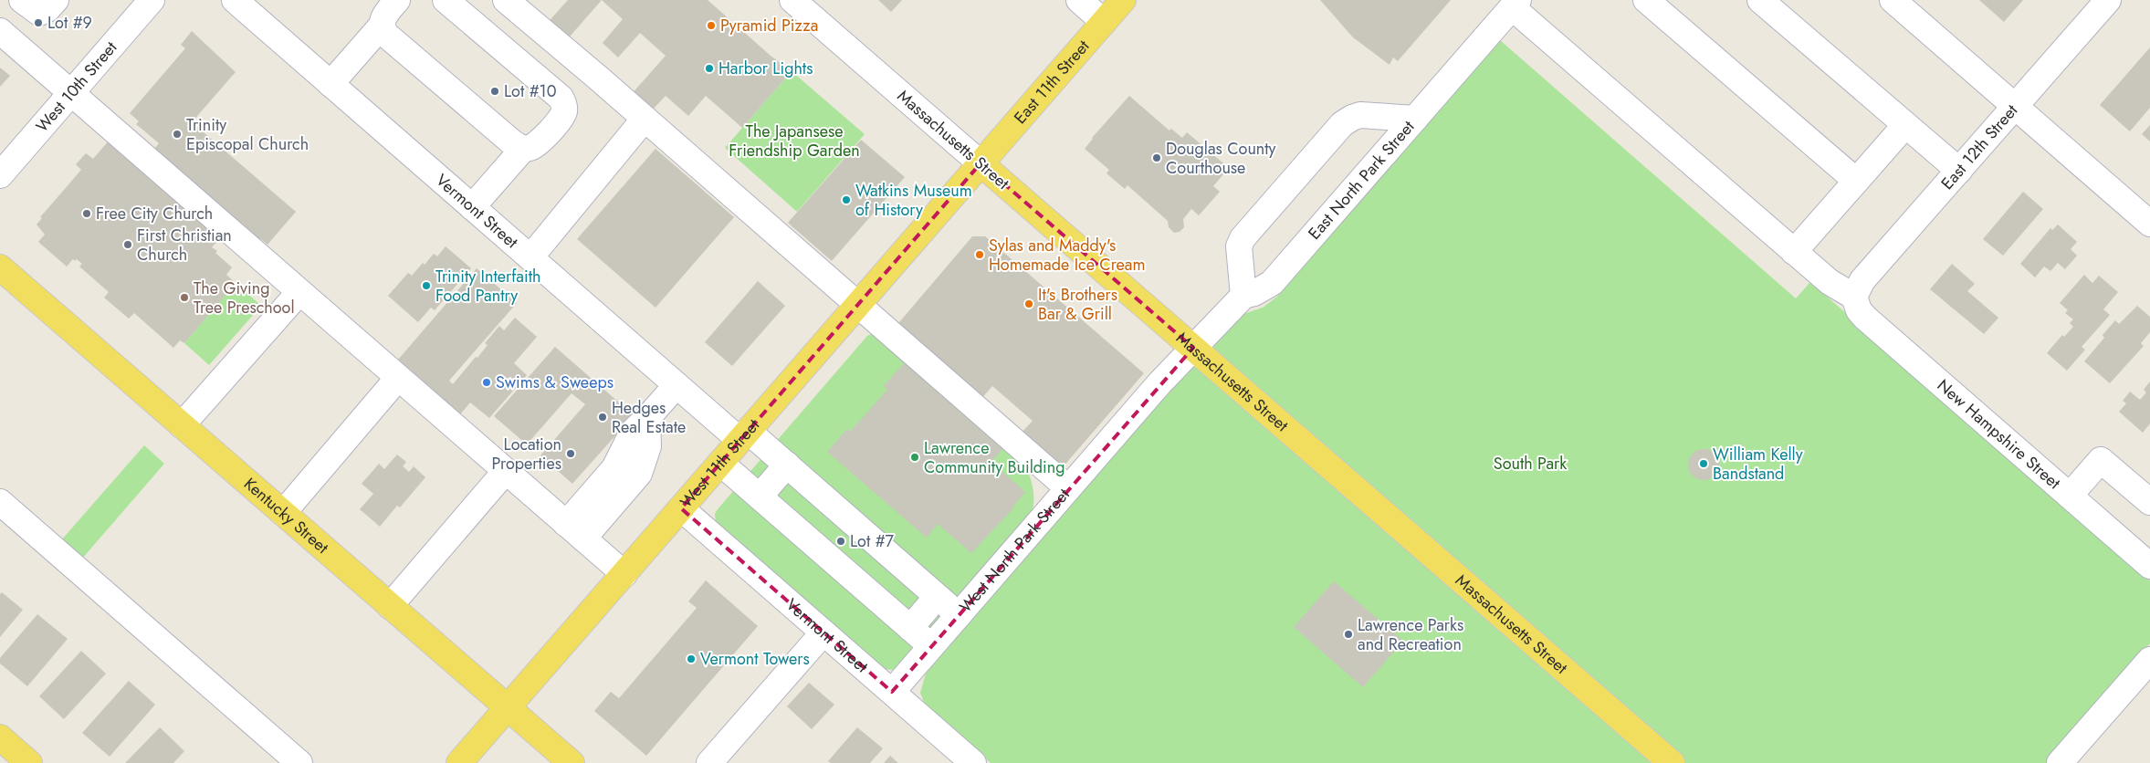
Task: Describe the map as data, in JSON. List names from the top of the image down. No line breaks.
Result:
{"streets":{"main road":["East 11th Street","Massachusetts Street","West 11th Street","Kentucky Street"],"street":["West 10th Street","East 12th Street","East North Park Street","Vermont Street","New Hampshire Street","West North Park Street"]},"crossings":[["East 11th Street","Massachusetts Street"],["East 11th Street","West 11th Street"],["Massachusetts Street","East North Park Street"],["Massachusetts Street","West 11th Street"],["Massachusetts Street","West North Park Street"],["East 12th Street","New Hampshire Street"],["East North Park Street","West North Park Street"],["Vermont Street","West 11th Street"],["Vermont Street","West North Park Street"],["West 11th Street","Kentucky Street"]],"parks":["The Japansese Friendship Garden","South Park"],"places":["Lot #9","Pyramid Pizza","Harbor Lights","Lot #10","Trinity Episcopal Church","Douglas County Courthouse","Watkins Museum of History","Free City Church","First Christian Church","Sylas and Maddy's Homemade Ice Cream","Trinity Interfaith Food Pantry","The Giving Tree Preschool","It's Brothers Bar & Grill","Swims & Sweeps","Hedges Real Estate","Location Properties","Lawrence Community Building","William Kelly Bandstand","Lot #7","Lawrence Parks and Recreation","Vermont Towers"]}
